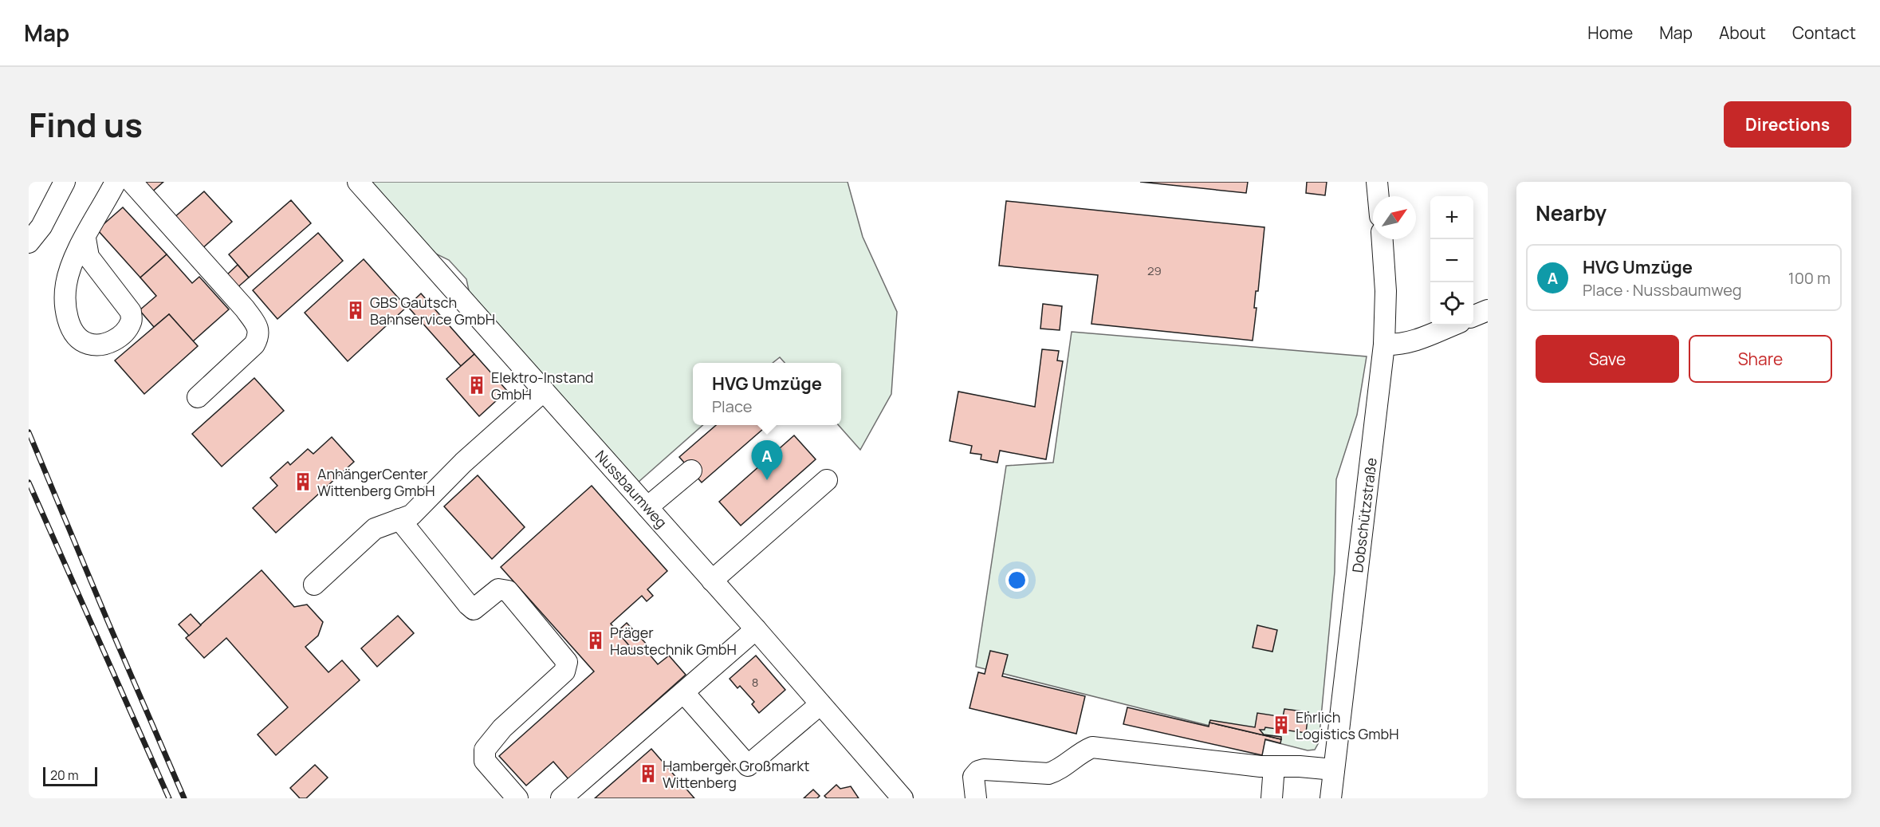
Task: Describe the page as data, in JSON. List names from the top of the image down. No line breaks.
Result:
{"streets":{"street":["Nussbaumweg","Dobschützstraße"]},"places":{"building":["GBS Gautsch Bahnservice GmbH","Elektro-Instand GmbH","AnhängerCenter Wittenberg GmbH","Präger Haustechnik GmbH","Ehrlich Logistics GmbH","Hamberger Großmarkt Wittenberg"]},"house_numbers":["29","8"],"scale_bar":"20 m","north":"top right","page":{"header":"Map","nav":["Home","Map","About","Contact"],"title":"Find us","buttons":["Directions",["Save","Share"]],"heading":"Nearby","map_buttons":["+","−"],"list":[{"mark":"A","name":"HVG Umzüge","note":"Place · Nussbaumweg","value":"100 m"}],"popup":["HVG Umzüge","Place"],"pins":"A","scale":"20 m"}}
